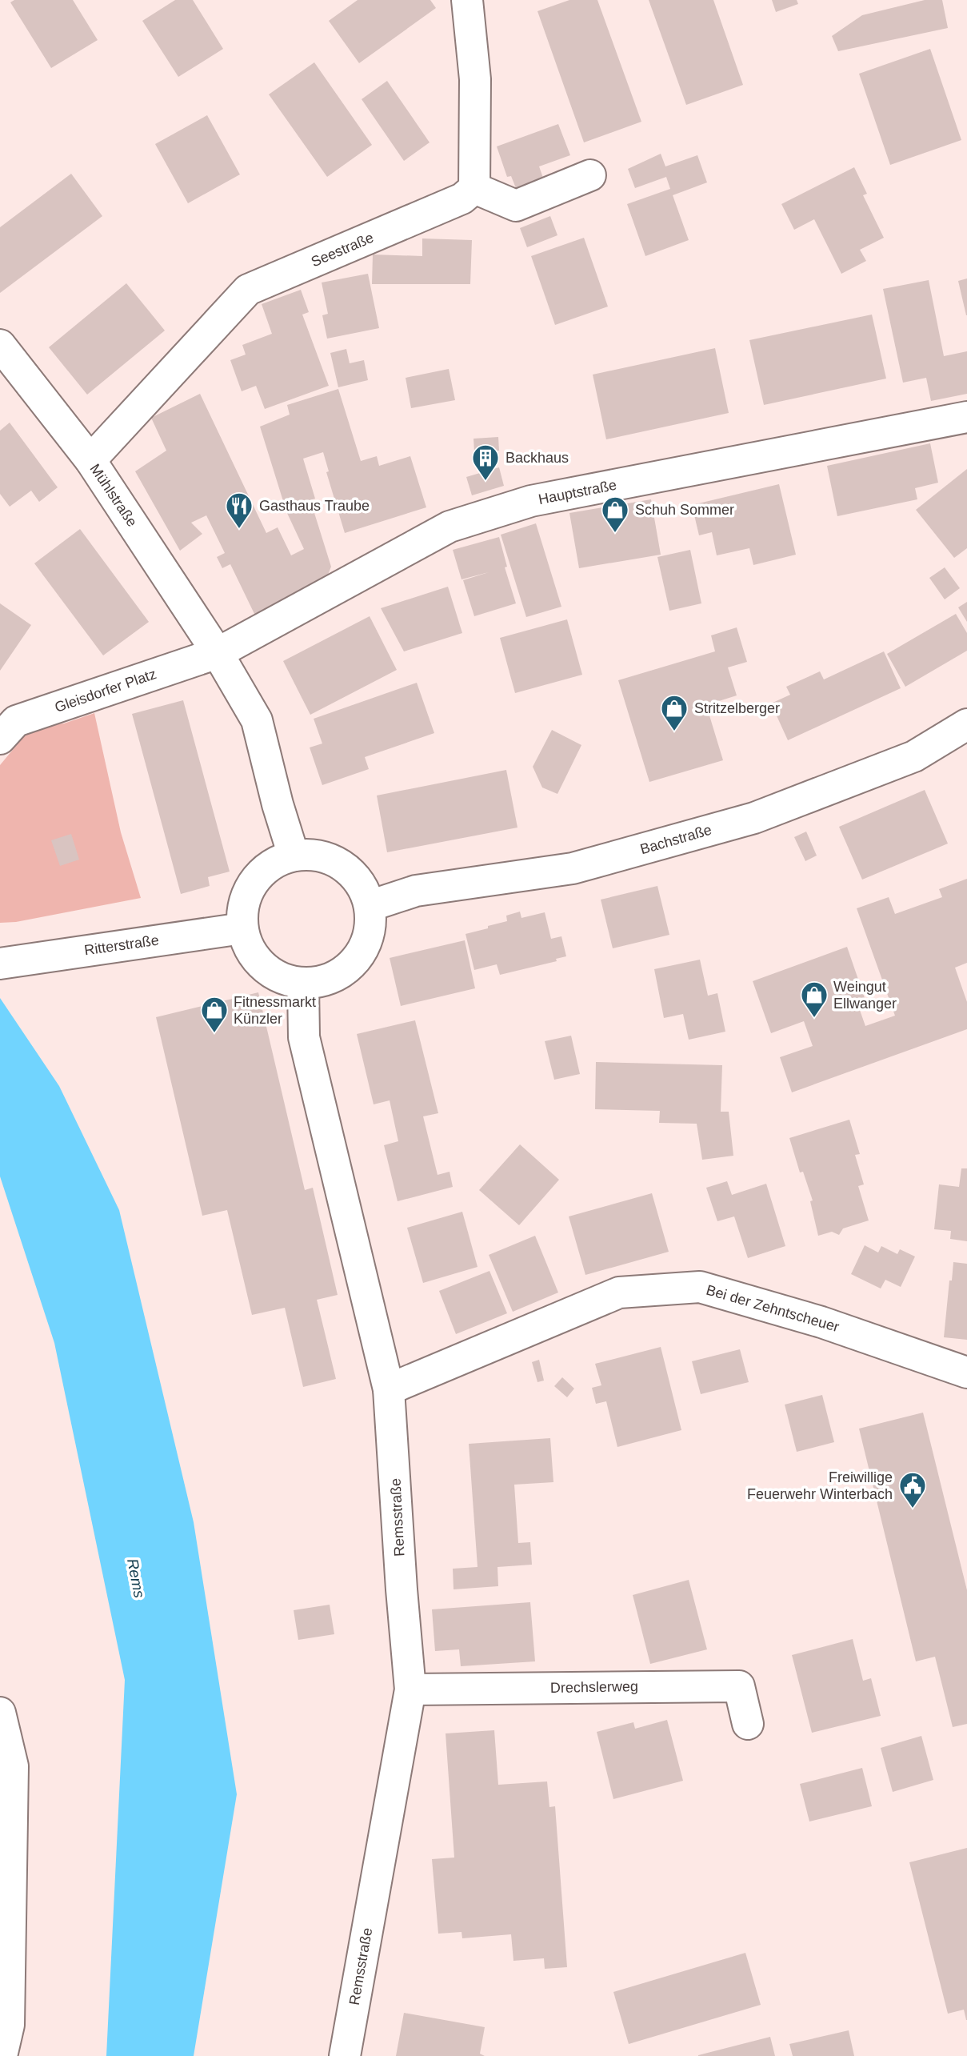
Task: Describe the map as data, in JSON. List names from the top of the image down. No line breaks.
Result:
{"streets":{"street":["Seestraße","Hauptstraße","Mühlstraße","Gleisdorfer Platz","Bachstraße","Ritterstraße","Bei der Zehntscheuer","Remsstraße","Drechslerweg"]},"crossings":[["Seestraße","Mühlstraße"],["Hauptstraße","Mühlstraße"],["Hauptstraße","Gleisdorfer Platz"],["Mühlstraße","Gleisdorfer Platz"],["Bachstraße","Ritterstraße"],["Bachstraße","Remsstraße"],["Ritterstraße","Remsstraße"],["Bei der Zehntscheuer","Remsstraße"],["Remsstraße","Drechslerweg"]],"water":["Rems"],"places":{"building":["Backhaus"],"restaurant":["Gasthaus Traube"],"shop":["Schuh Sommer","Stritzelberger","Weingut Ellwanger","Fitnessmarkt Künzler"],"public building":["Freiwillige Feuerwehr Winterbach"]}}
